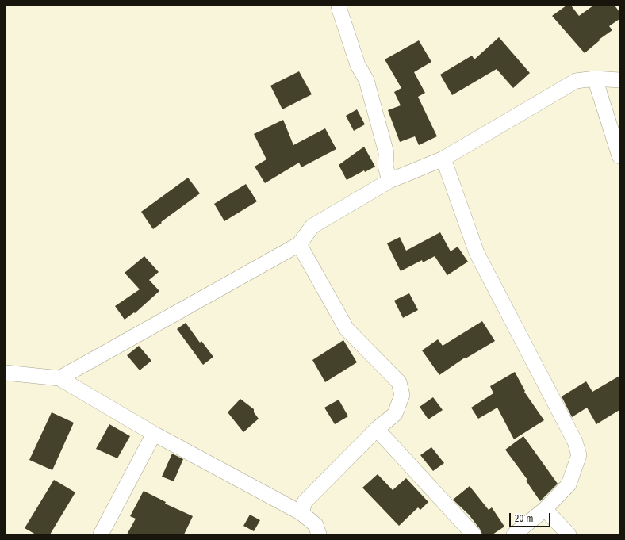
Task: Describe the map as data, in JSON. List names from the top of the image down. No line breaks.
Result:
{"scale_bar":"20 m"}
